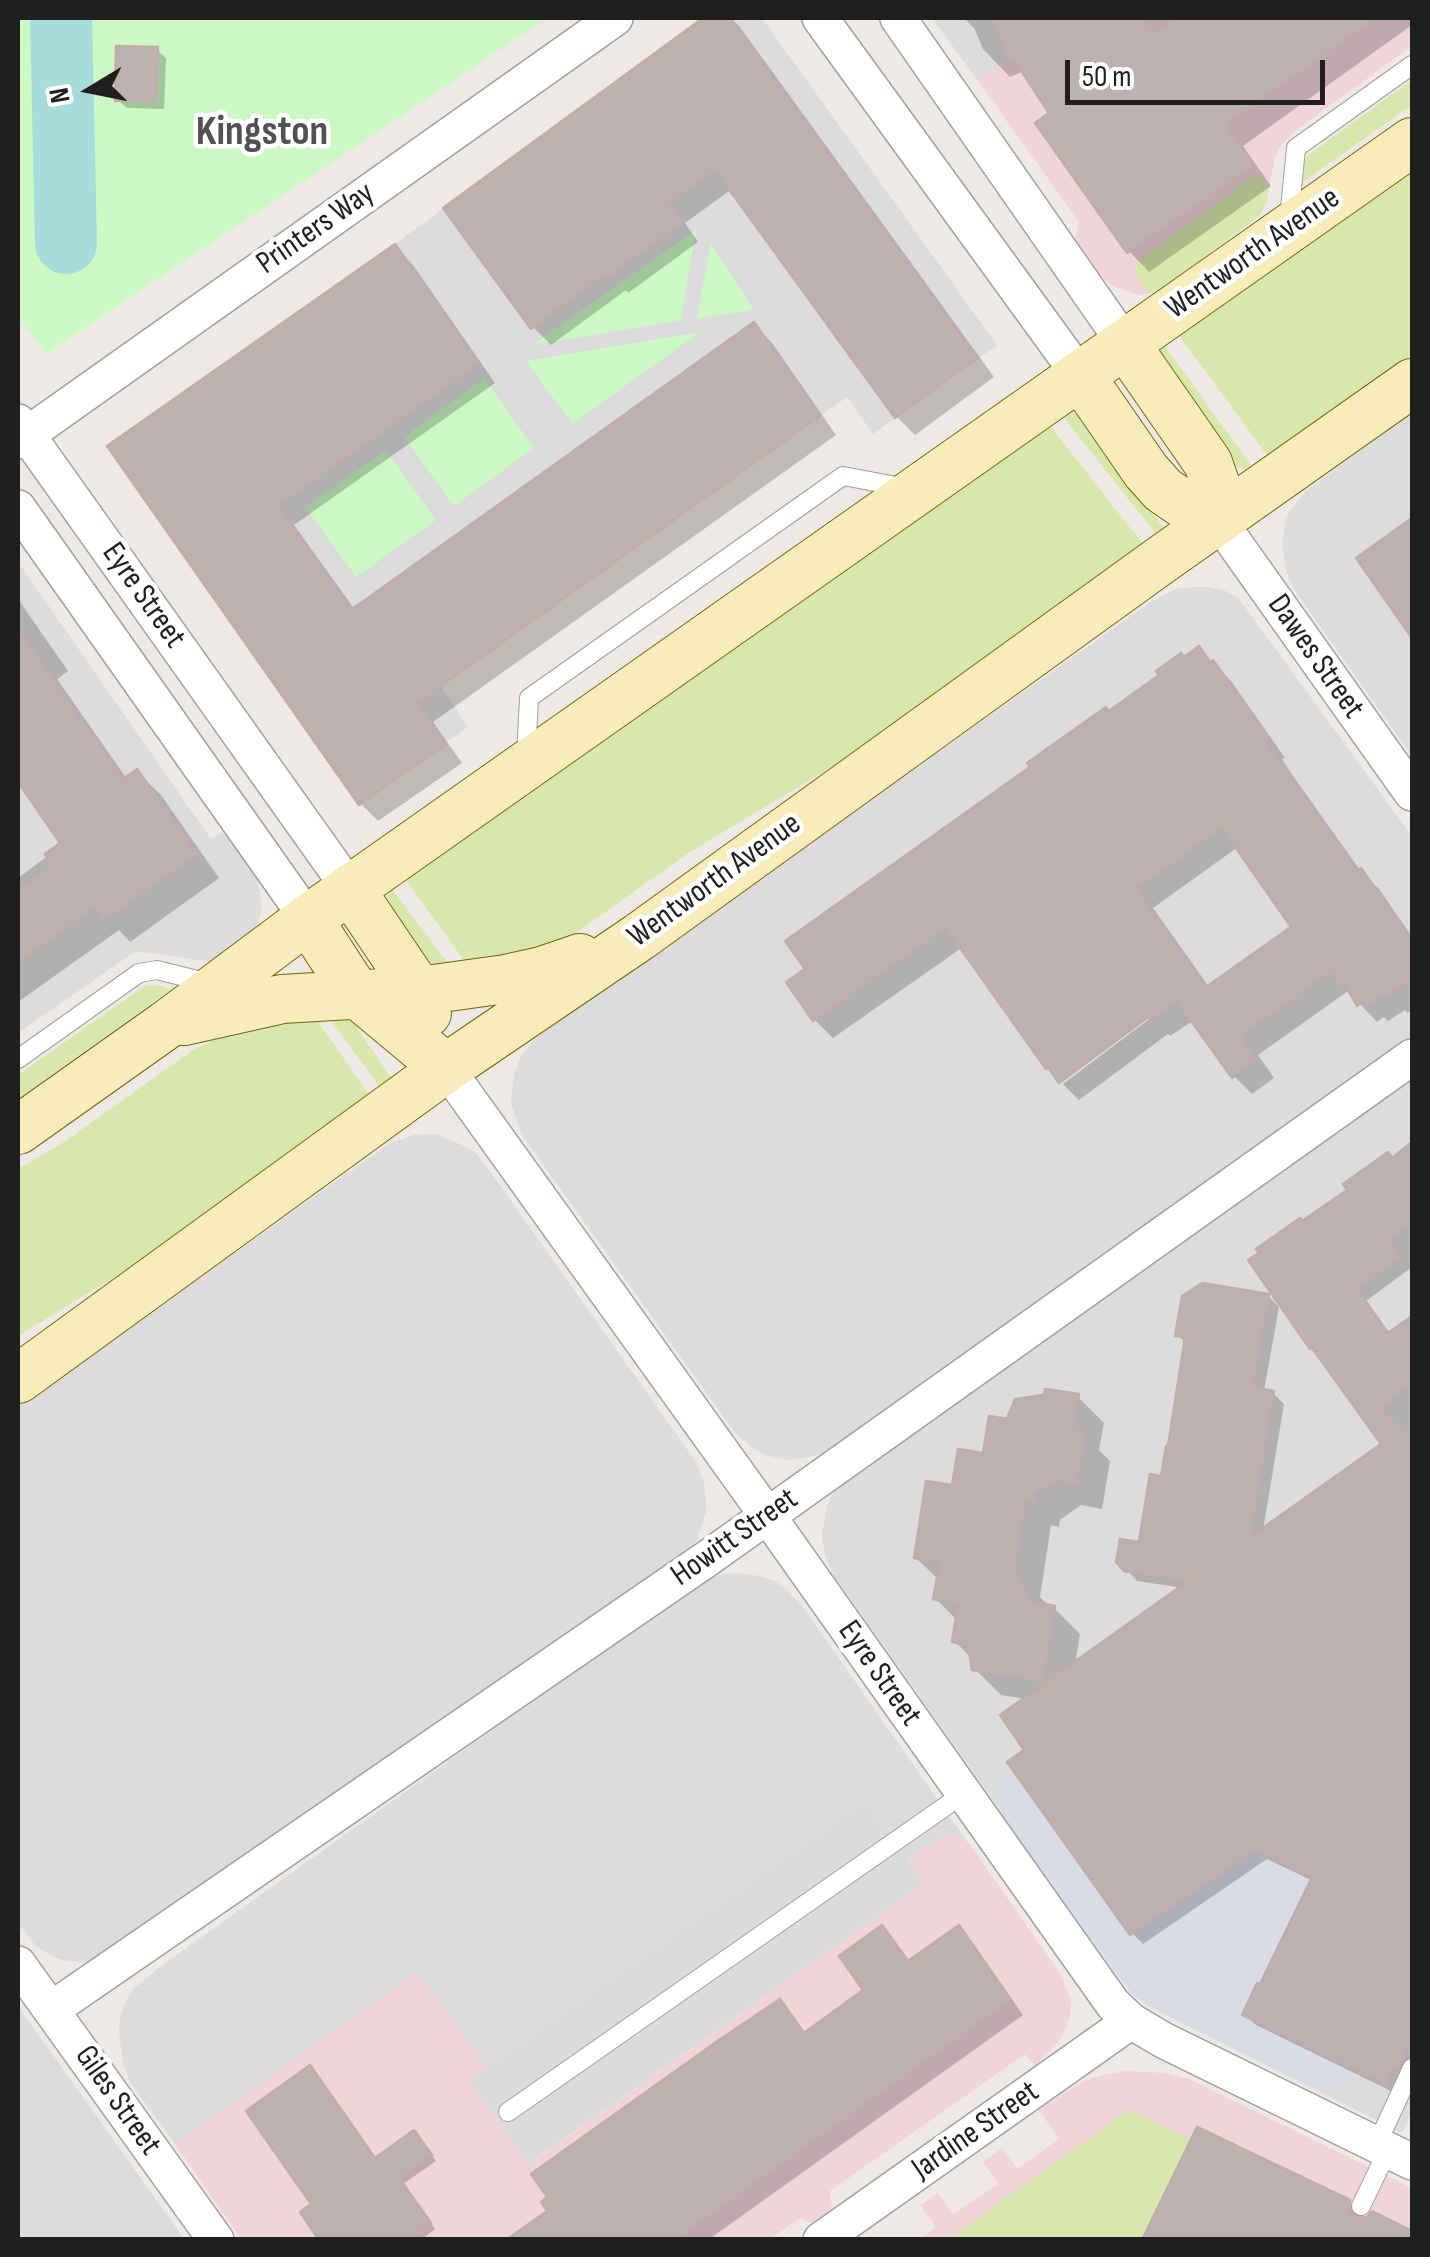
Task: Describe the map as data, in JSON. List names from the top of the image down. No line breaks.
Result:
{"streets":{"main road":["Wentworth Avenue","Eyre Street"],"street":["Printers Way","Dawes Street","Howitt Street","Giles Street","Jardine Street"]},"crossings":[["Printers Way","Eyre Street"],["Wentworth Avenue","Eyre Street"],["Wentworth Avenue","Dawes Street"],["Eyre Street","Howitt Street"],["Eyre Street","Jardine Street"],["Howitt Street","Giles Street"]],"districts":["Kingston"],"scale_bar":"50 m","north":"left"}
